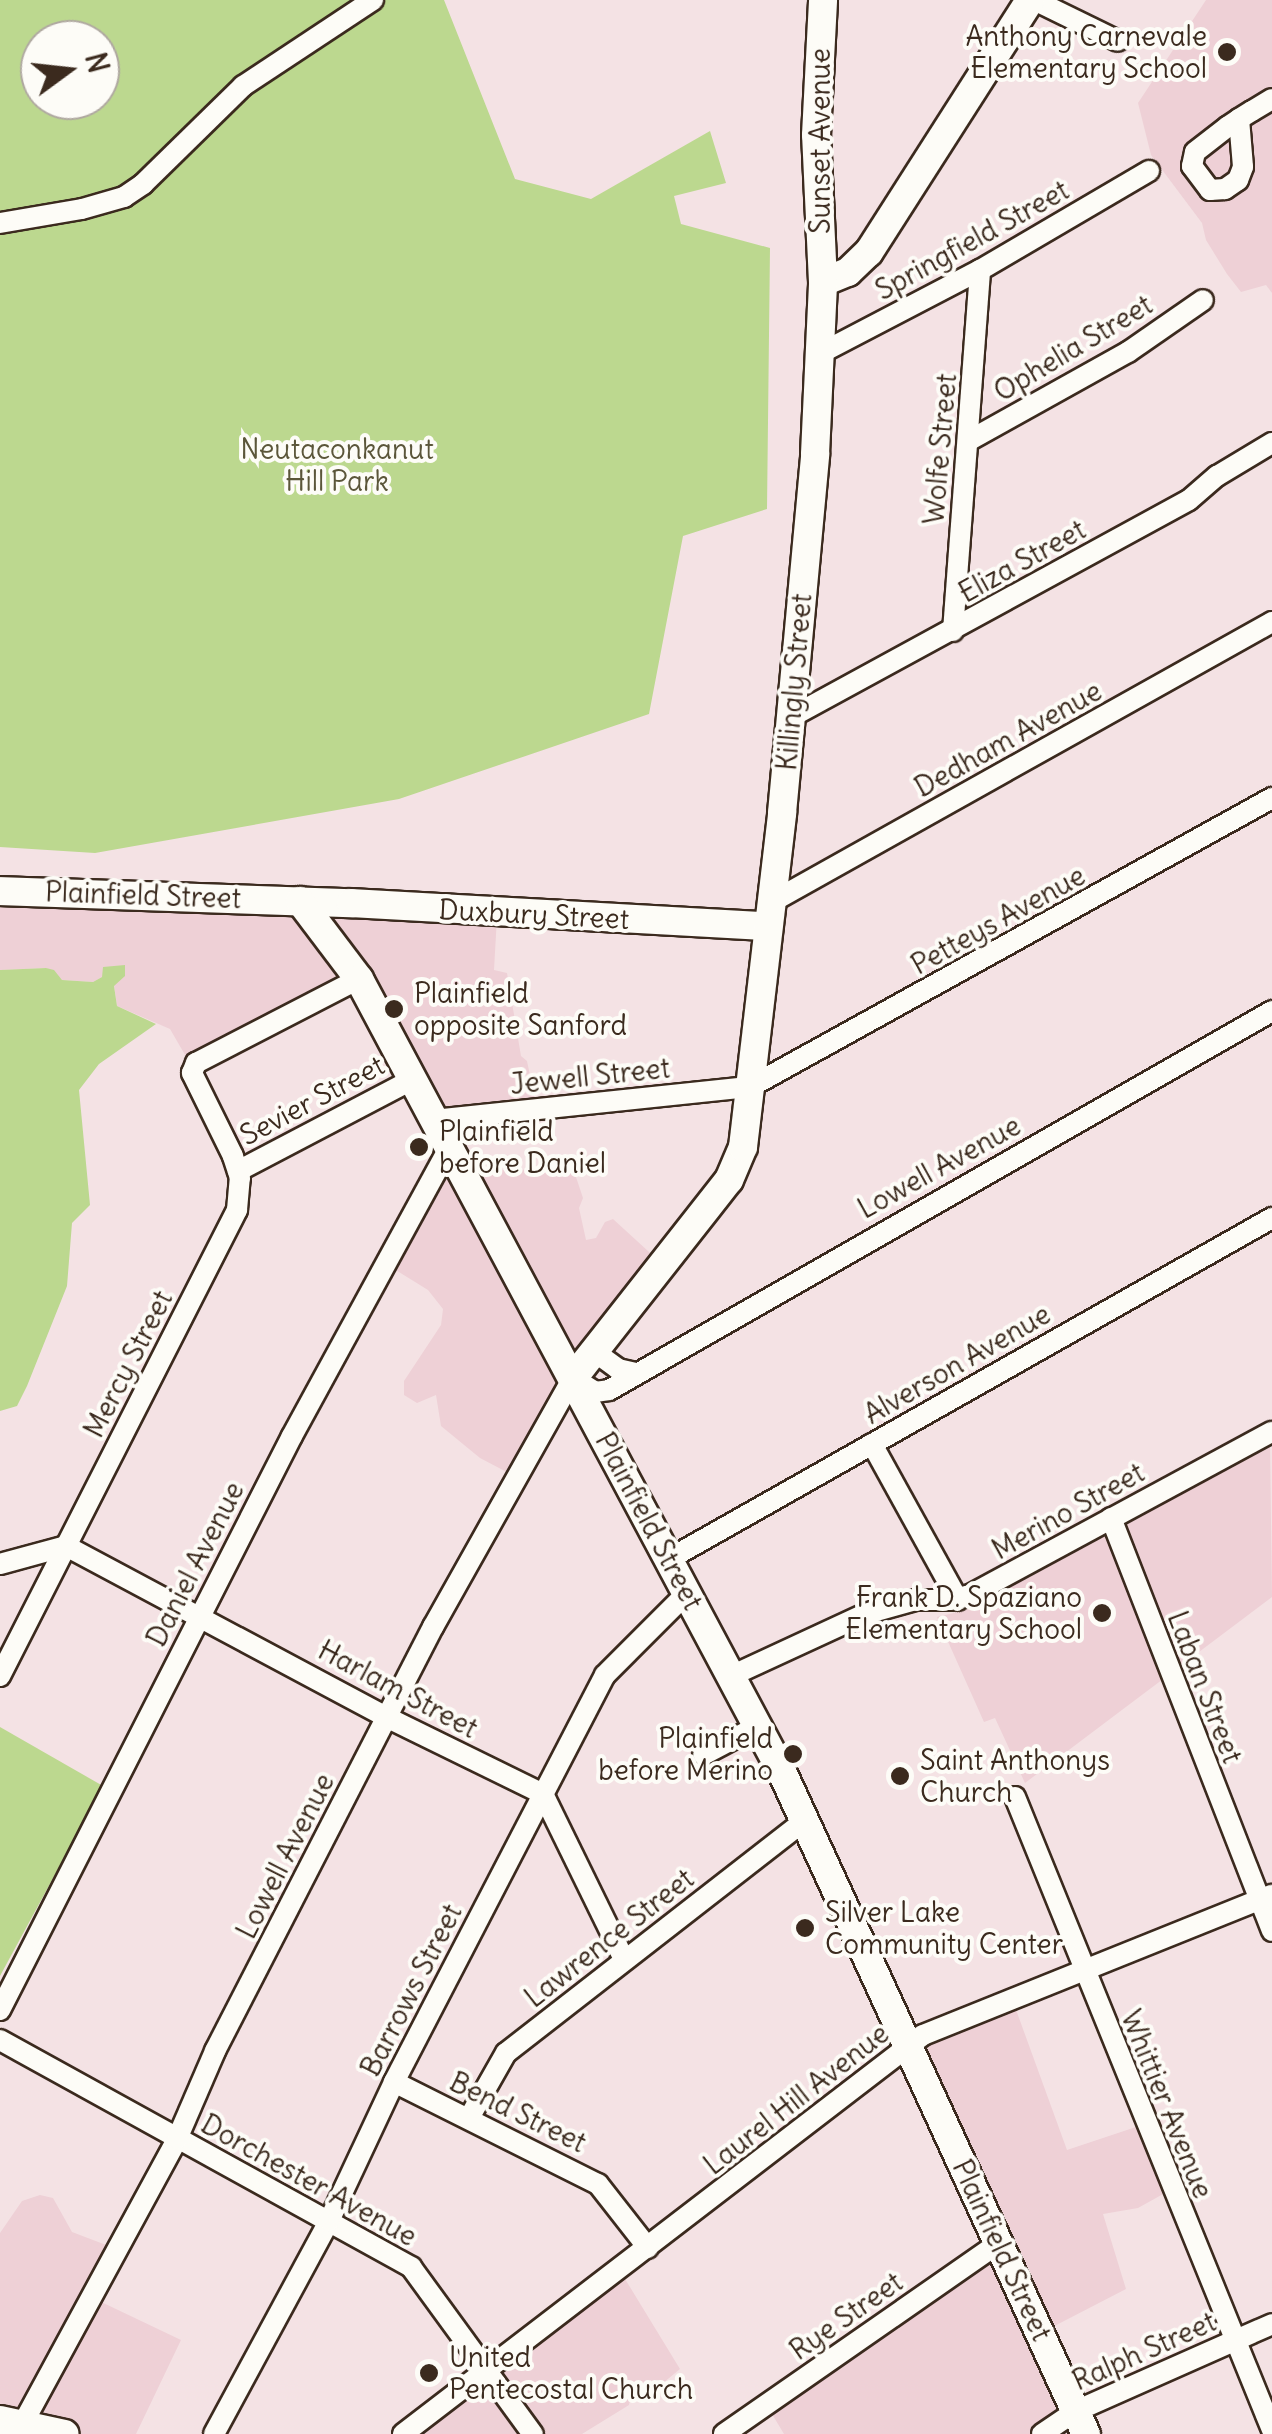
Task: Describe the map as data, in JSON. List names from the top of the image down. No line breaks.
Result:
{"streets":{"main road":["Sunset Avenue","Killingly Street","Plainfield Street","Duxbury Street"],"street":["Springfield Street","Ophelia Street","Wolfe Street","Eliza Street","Dedham Avenue","Petteys Avenue","Jewell Street","Sevier Street","Lowell Avenue","Mercy Street","Alverson Avenue","Merino Street","Daniel Avenue","Laban Street","Harlam Street","Lawrence Street","Barrows Street","Laurel Hill Avenue","Whittier Avenue","Bend Street","Dorchester Avenue","Rye Street","Ralph Street"]},"crossings":[["Sunset Avenue","Killingly Street"],["Springfield Street","Wolfe Street"],["Springfield Street","Killingly Street"],["Ophelia Street","Wolfe Street"],["Wolfe Street","Eliza Street"],["Eliza Street","Killingly Street"],["Killingly Street","Dedham Avenue"],["Killingly Street","Plainfield Street"],["Killingly Street","Duxbury Street"],["Killingly Street","Petteys Avenue"],["Killingly Street","Jewell Street"],["Killingly Street","Lowell Avenue"],["Dedham Avenue","Duxbury Street"],["Plainfield Street","Duxbury Street"],["Plainfield Street","Jewell Street"],["Plainfield Street","Sevier Street"],["Plainfield Street","Lowell Avenue"],["Plainfield Street","Alverson Avenue"],["Plainfield Street","Merino Street"],["Plainfield Street","Daniel Avenue"],["Plainfield Street","Lawrence Street"],["Plainfield Street","Barrows Street"],["Plainfield Street","Laurel Hill Avenue"],["Plainfield Street","Rye Street"],["Plainfield Street","Ralph Street"],["Petteys Avenue","Jewell Street"],["Sevier Street","Mercy Street"],["Lowell Avenue","Harlam Street"],["Lowell Avenue","Dorchester Avenue"],["Mercy Street","Harlam Street"],["Merino Street","Laban Street"],["Daniel Avenue","Harlam Street"],["Laban Street","Laurel Hill Avenue"],["Harlam Street","Barrows Street"],["Lawrence Street","Bend Street"],["Barrows Street","Bend Street"],["Barrows Street","Dorchester Avenue"],["Laurel Hill Avenue","Whittier Avenue"],["Laurel Hill Avenue","Bend Street"],["Laurel Hill Avenue","Dorchester Avenue"],["Whittier Avenue","Ralph Street"]],"parks":["Neutaconkanut Hill Park"],"places":["Anthony Carnevale Elementary School","Plainfield opposite Sanford","Plainfield before Daniel","Frank D. Spaziano Elementary School","Plainfield before Merino","Saint Anthonys Church","Silver Lake Community Center","United Pentecostal Church"],"north":"right"}
